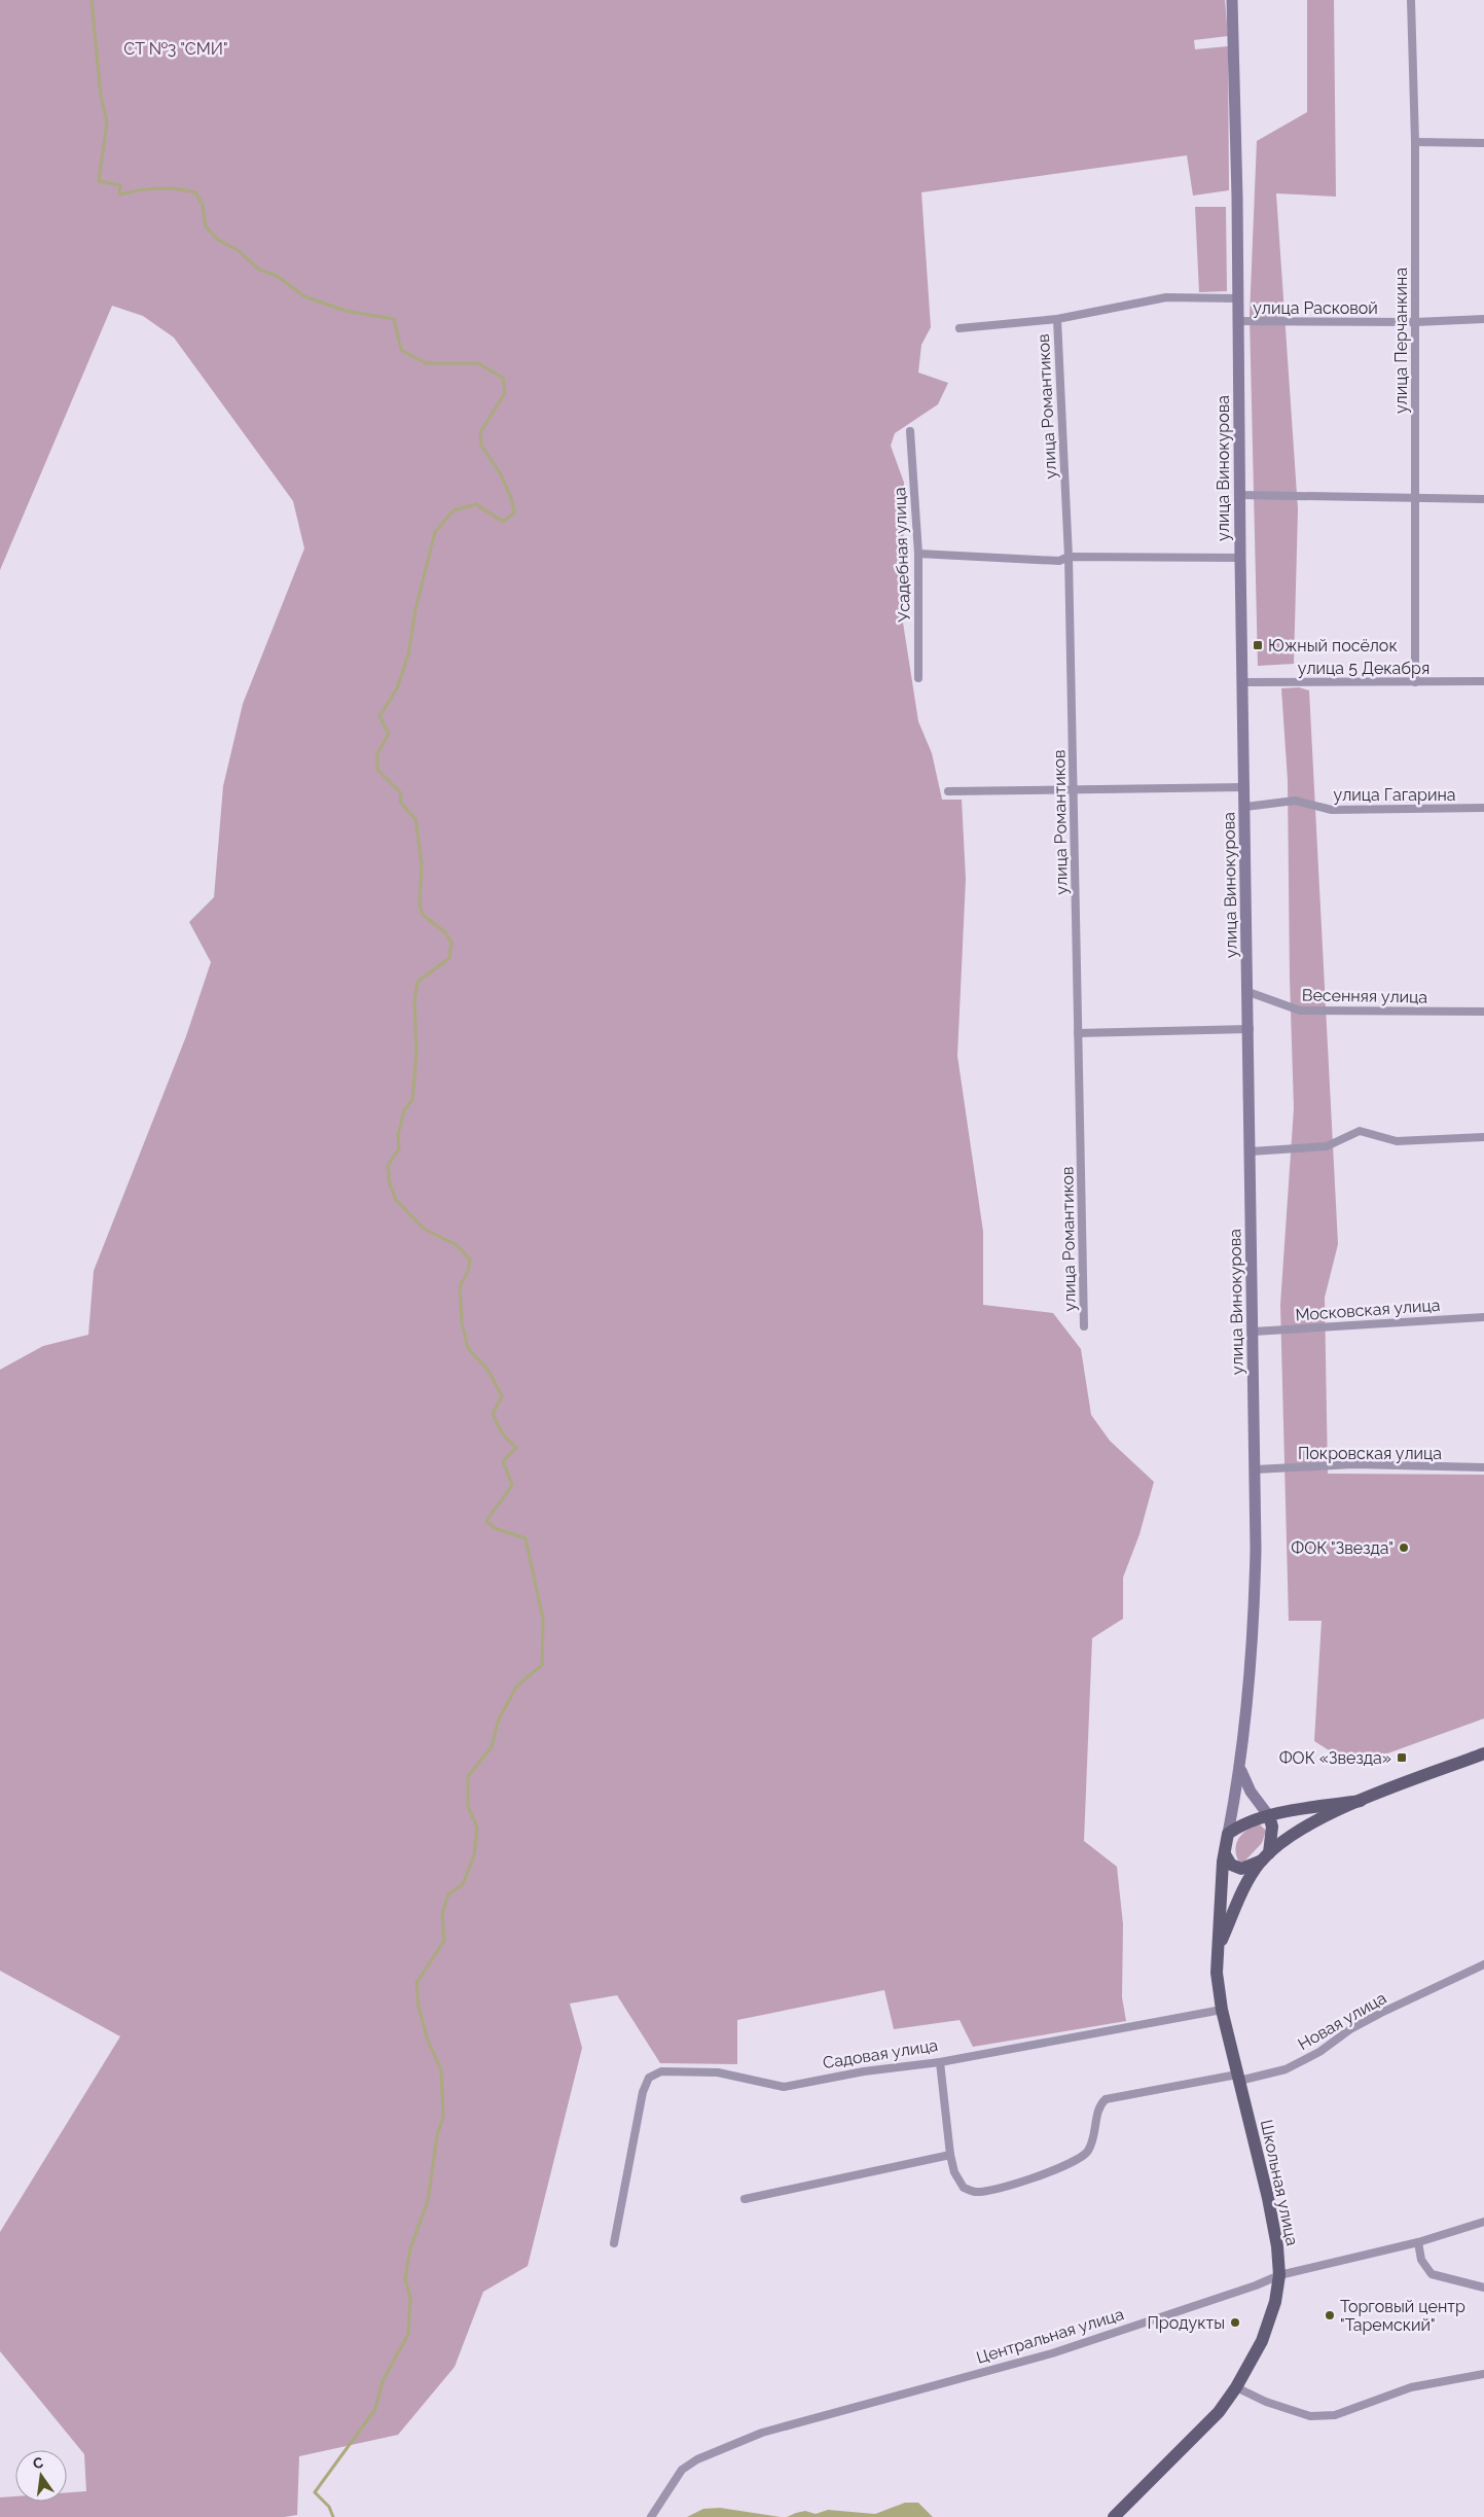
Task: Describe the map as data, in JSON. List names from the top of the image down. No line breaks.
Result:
{"streets":{"main road":["улица Винокурова","Школьная улица"],"street":["улица Расковой","улица Перчанкина","улица Романтиков","Усадебная улица","улица 5 Декабря","улица Гагарина","Весенняя улица","Московская улица","Покровская улица","Новая улица","Садовая улица","Центральная улица"]},"crossings":[["улица Расковой","улица Перчанкина"],["улица Расковой","улица Винокурова"],["улица Перчанкина","улица 5 Декабря"],["улица Винокурова","улица 5 Декабря"],["улица Винокурова","улица Гагарина"],["улица Винокурова","Весенняя улица"],["улица Винокурова","Московская улица"],["улица Винокурова","Покровская улица"],["Новая улица","Школьная улица"],["Садовая улица","Школьная улица"],["Школьная улица","Центральная улица"]],"parks":["СТ №3 \"СМИ\""],"places":{"transit":["Южный посёлок","ФОК «Звезда»"],"other":["ФОК \"Звезда\"","Торговый центр \"Таремский\"","Продукты"]},"north":"top"}
